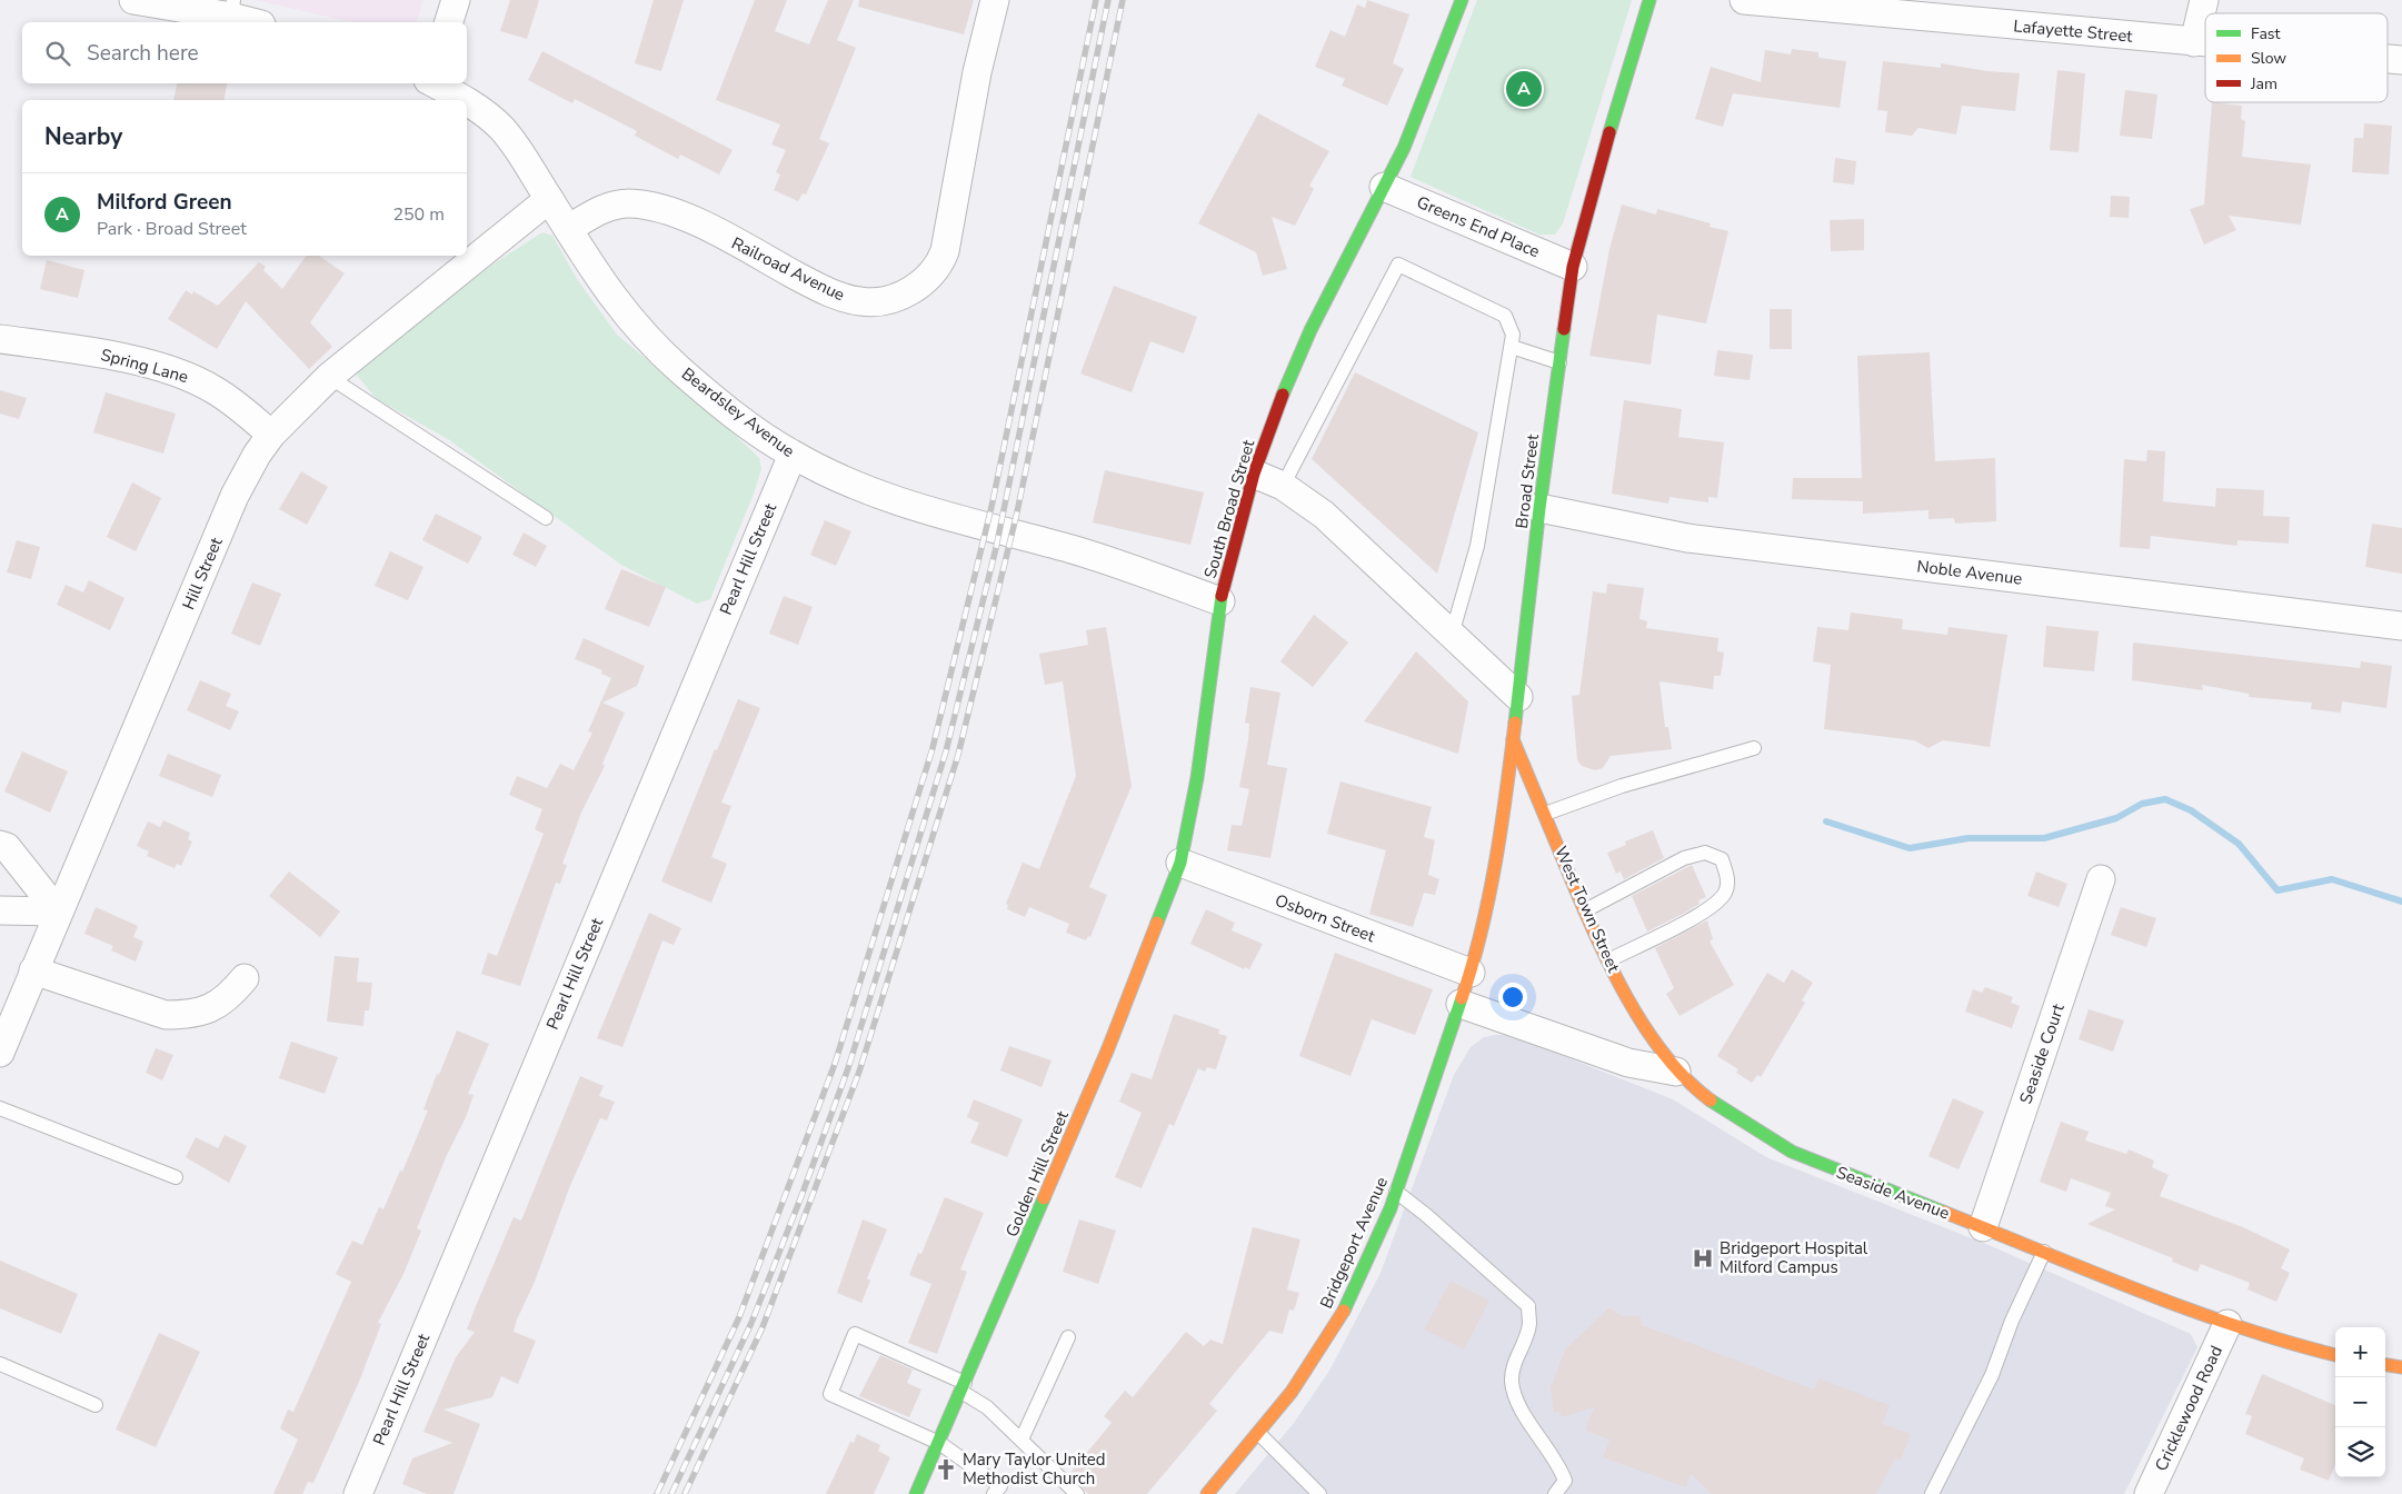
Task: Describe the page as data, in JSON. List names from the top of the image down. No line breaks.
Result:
{"streets":{"main road":["Broad Street","South Broad Street","West Town Street","Golden Hill Street","Seaside Avenue","Bridgeport Avenue"],"street":["Lafayette Street","Greens End Place","Railroad Avenue","Spring Lane","Beardsley Avenue","Pearl Hill Street","Noble Avenue","Hill Street","Osborn Street","Seaside Court","Cricklewood Road"]},"crossings":[["Greens End Place","Broad Street"],["Greens End Place","South Broad Street"],["Railroad Avenue","Beardsley Avenue"],["Spring Lane","Hill Street"],["Beardsley Avenue","South Broad Street"],["Beardsley Avenue","Pearl Hill Street"],["Beardsley Avenue","Hill Street"],["Broad Street","Noble Avenue"],["Broad Street","West Town Street"],["Broad Street","Osborn Street"],["Broad Street","Bridgeport Avenue"],["South Broad Street","Osborn Street"],["South Broad Street","Golden Hill Street"],["West Town Street","Seaside Avenue"],["Osborn Street","Golden Hill Street"],["Osborn Street","Bridgeport Avenue"],["Seaside Court","Seaside Avenue"],["Seaside Avenue","Cricklewood Road"]],"places":{"hospital":["Bridgeport Hospital Milford Campus"],"church":["Mary Taylor United Methodist Church"]},"legend":["Fast","Slow","Jam"],"page":{"search":"Search here","pins":"A","heading":"Nearby","list":[{"mark":"A","name":"Milford Green","note":"Park · Broad Street","value":"250 m"}],"map_buttons":["+","−"]}}
